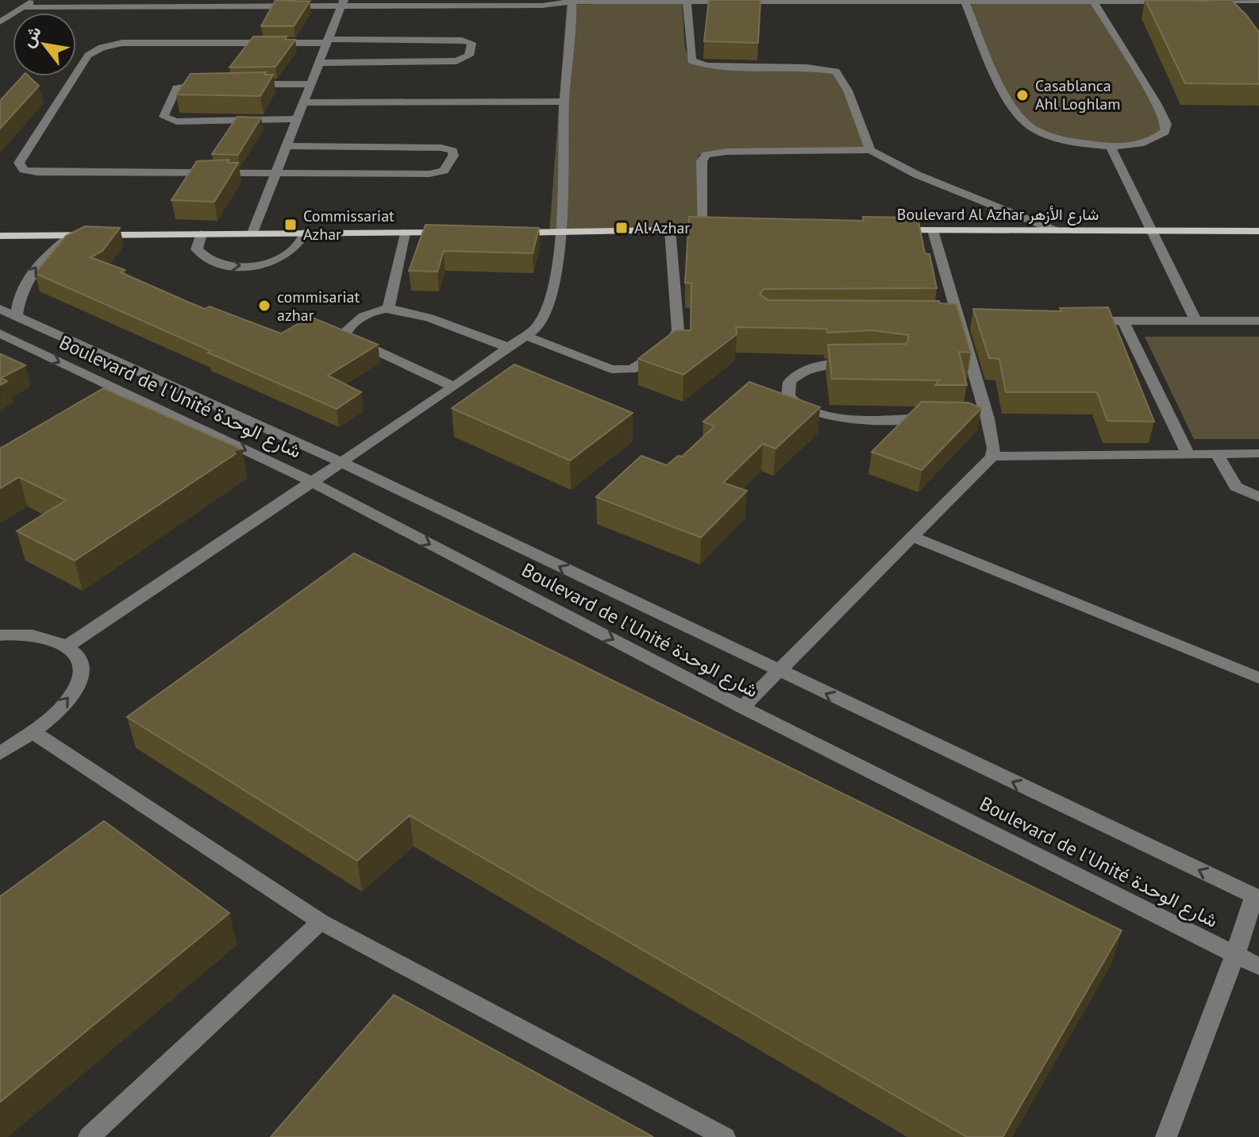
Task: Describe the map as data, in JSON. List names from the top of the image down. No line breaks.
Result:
{"streets":{"main road":["Boulevard Al Azhar شارع الأزهر"],"street":["Boulevard de l'Unité شارع الوحدة"]},"places":{"other":["Casablanca Ahl Loghlam","commisariat azhar"],"transit":["Commissariat Azhar","Al Azhar"]},"north":"top left"}
